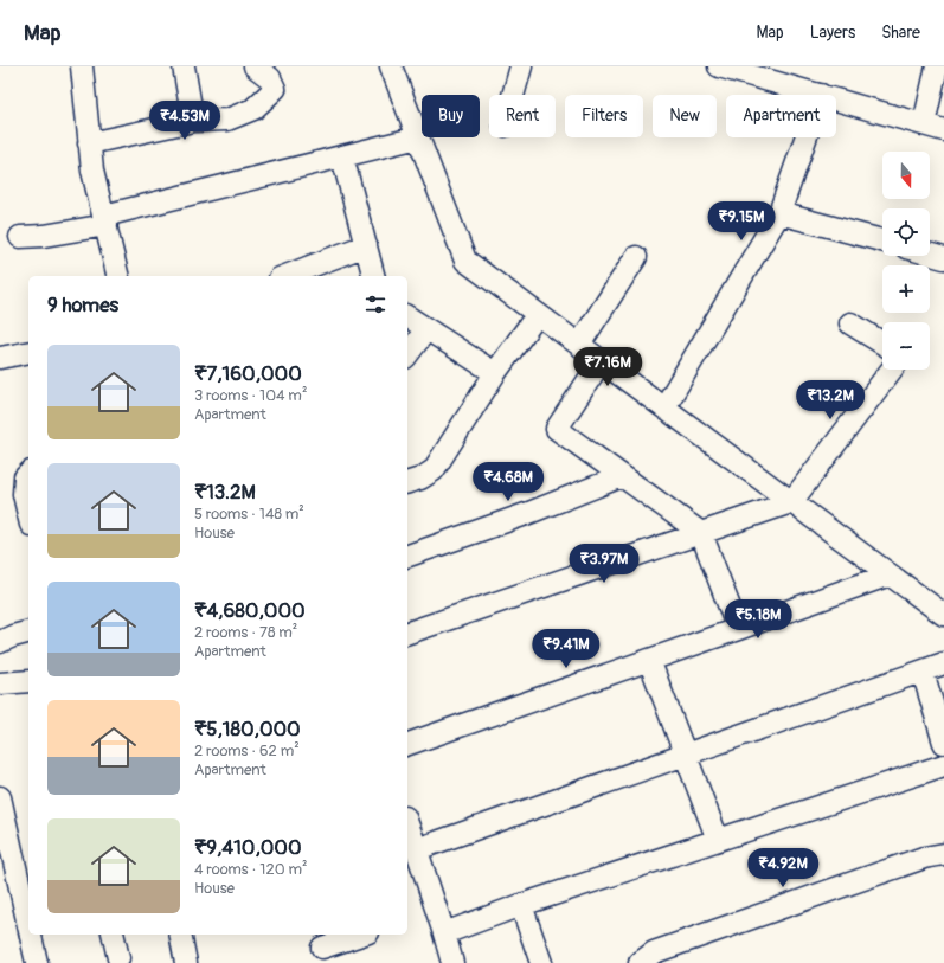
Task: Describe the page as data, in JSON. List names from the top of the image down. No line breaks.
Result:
{"north":"bottom","page":{"header":"Map","nav":["Map","Layers","Share"],"chip":["Buy","Rent","Filters","New","Apartment"],"price":["₹4.53M","₹9.15M","₹7.16M","₹13.2M","₹4.68M","₹3.97M","₹5.18M","₹9.41M","₹4.92M"],"map_buttons":["+","−"],"heading":"9 homes","list":[{"name":"₹7,160,000","note":"3 rooms · 104 m² · Apartment"},{"name":"₹13.2M","note":"5 rooms · 148 m² · House"},{"name":"₹4,680,000","note":"2 rooms · 78 m² · Apartment"},{"name":"₹5,180,000","note":"2 rooms · 62 m² · Apartment"},{"name":"₹9,410,000","note":"4 rooms · 120 m² · House"}]}}
